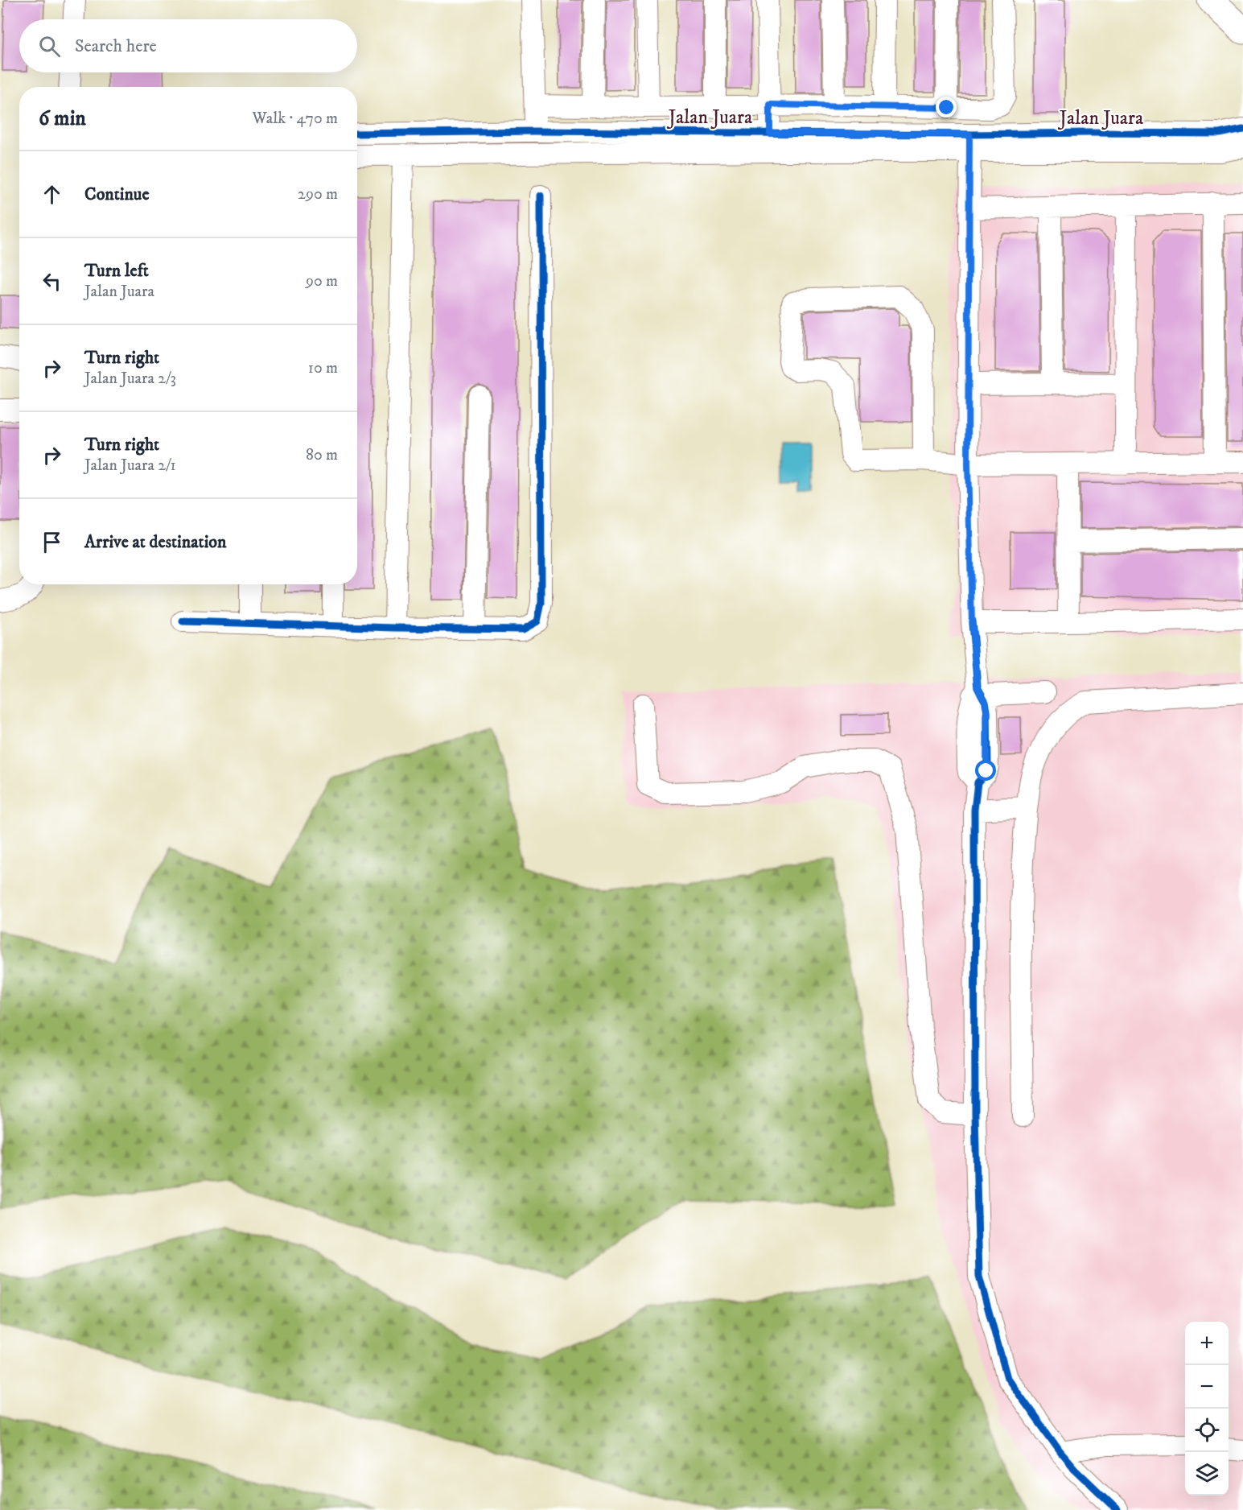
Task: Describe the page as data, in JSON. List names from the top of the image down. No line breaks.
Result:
{"streets":{"street":["Jalan Juara"]},"page":{"search":"Search here","heading":["6 min","Walk · 470 m"],"list":[["Continue","290 m"],["Turn left","Jalan Juara","90 m"],["Turn right","Jalan Juara 2/3","10 m"],["Turn right","Jalan Juara 2/1","80 m"],"Arrive at destination"],"map_buttons":["+","−"]}}
